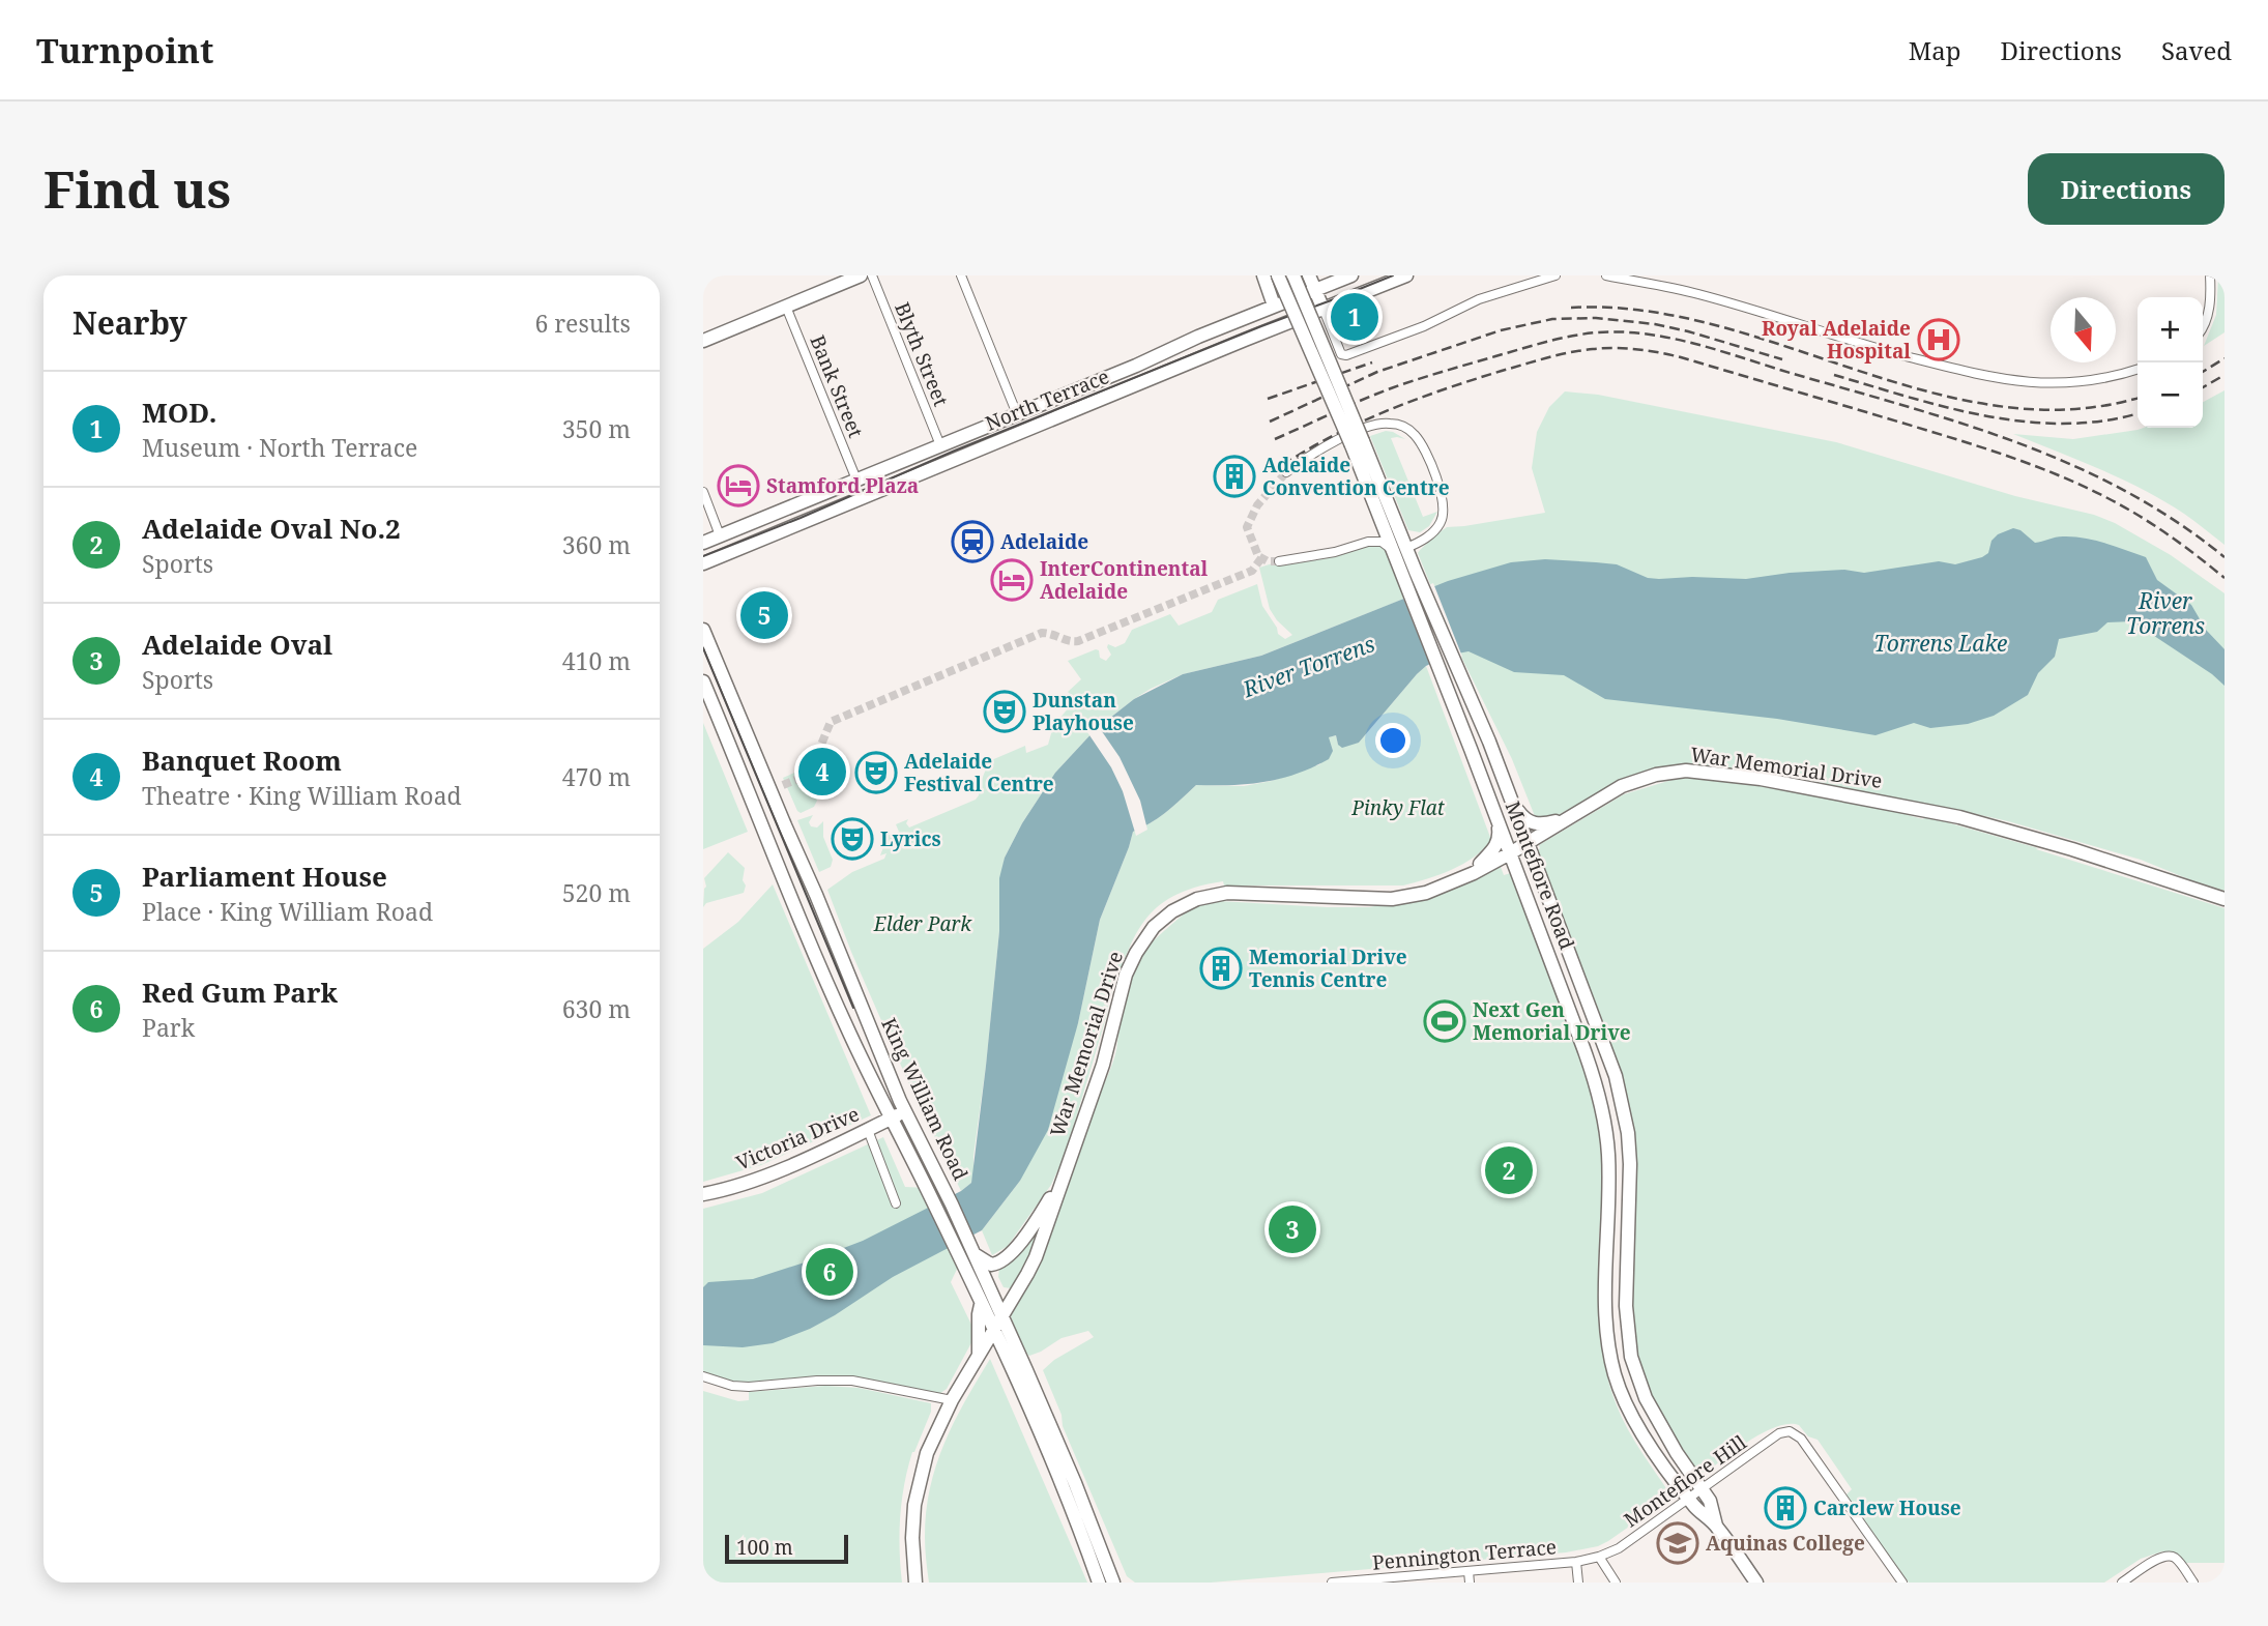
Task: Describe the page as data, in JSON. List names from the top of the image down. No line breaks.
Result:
{"streets":{"main road":["North Terrace","War Memorial Drive","Montefiore Road","King William Road","Victoria Drive"],"street":["Blyth Street","Bank Street","Montefiore Hill","Pennington Terrace"]},"crossings":[["Blyth Street","North Terrace"],["Bank Street","North Terrace"],["War Memorial Drive","Montefiore Road"],["War Memorial Drive","King William Road"],["Montefiore Road","Montefiore Hill"],["King William Road","Victoria Drive"],["Montefiore Hill","Pennington Terrace"]],"water":["River Torrens","Torrens Lake"],"parks":["Pinky Flat","Elder Park"],"places":{"hospital":["Royal Adelaide Hospital"],"building":["Adelaide Convention Centre","Memorial Drive Tennis Centre","Carclew House"],"hotel":["Stamford Plaza","InterContinental Adelaide"],"station":["Adelaide"],"theatre":["Dunstan Playhouse","Adelaide Festival Centre","Lyrics"],"sports":["Next Gen Memorial Drive"],"school or university":["Aquinas College"]},"scale_bar":"100 m","north":"bottom","page":{"header":"Turnpoint","nav":["Map","Directions","Saved"],"buttons":"Directions","title":"Find us","heading":["Nearby","6 results"],"pins":["1","5","4","2","3","6"],"map_buttons":["+","−"],"list":[{"mark":"1","name":"MOD.","note":"Museum · North Terrace","value":"350 m"},{"mark":"2","name":"Adelaide Oval No.2","note":"Sports","value":"360 m"},{"mark":"3","name":"Adelaide Oval","note":"Sports","value":"410 m"},{"mark":"4","name":"Banquet Room","note":"Theatre · King William Road","value":"470 m"},{"mark":"5","name":"Parliament House","note":"Place · King William Road","value":"520 m"},{"mark":"6","name":"Red Gum Park","note":"Park","value":"630 m"}],"scale":"100 m"}}
